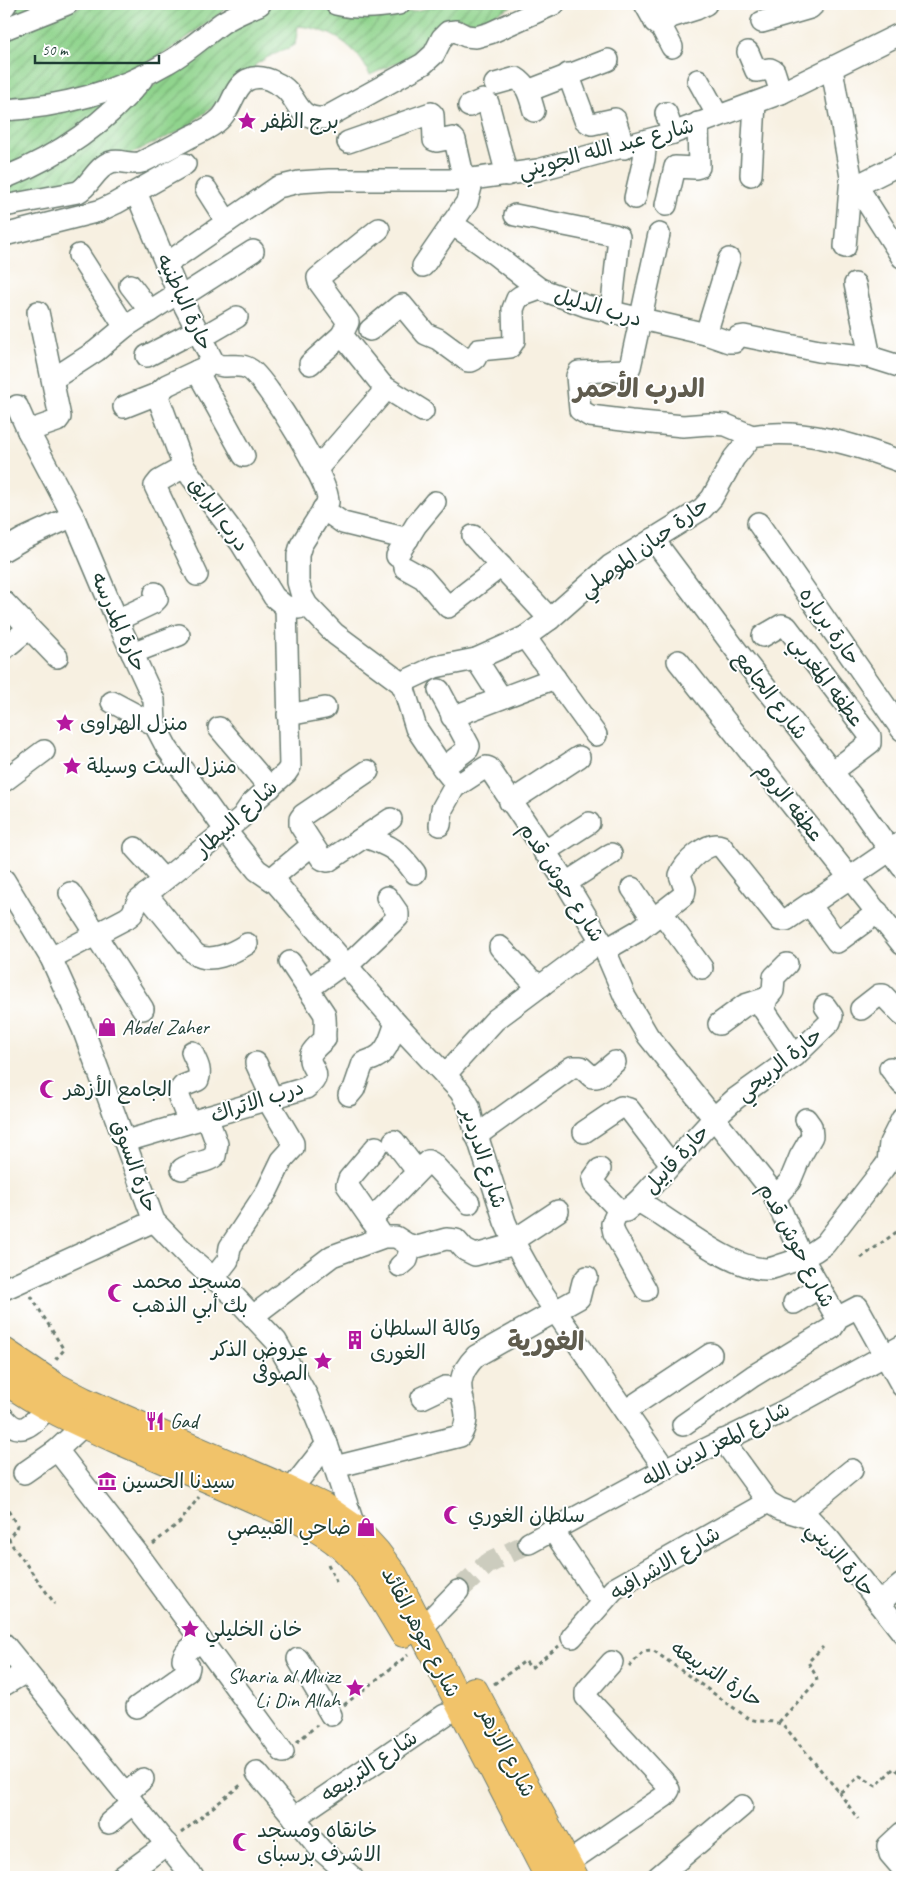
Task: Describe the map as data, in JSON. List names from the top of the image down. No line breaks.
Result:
{"streets":{"main road":["شارع جوهر القائد","شارع الازهر"],"street":["شارع عبد الله الجويني","حارة الباطنيه","درب الدليل","درب الرايق","حارة حيان الموصلي","حارة المدرسه","حارة برباره","عطفه المغربي","شارع الجامع","عطفه الروم","شارع البيطار","شارع حوش قدم","حارة الربيحي","درب الاتراك","شارع الدردير","حارة قابيل","حارة السوق","شارع المعز لدين الله","حارة الزيني","شارع الاشرافيه","شارع التربيعه"],"path":["حارة التربيعه"]},"crossings":[["شارع عبد الله الجويني","حارة الباطنيه"],["درب الرايق","شارع البيطار"],["حارة حيان الموصلي","شارع الجامع"],["حارة المدرسه","شارع البيطار"],["حارة المدرسه","شارع الدردير"],["عطفه المغربي","شارع الجامع"],["شارع البيطار","شارع الدردير"],["شارع البيطار","حارة السوق"],["شارع حوش قدم","حارة الربيحي"],["شارع حوش قدم","حارة قابيل"],["حارة الربيحي","حارة قابيل"],["درب الاتراك","حارة السوق"],["شارع الدردير","شارع المعز لدين الله"],["حارة السوق","شارع جوهر القائد"],["حارة الزيني","شارع الاشرافيه"],["شارع جوهر القائد","شارع الازهر"],["شارع جوهر القائد","شارع التربيعه"]],"districts":["الدرب الأحمر","الغورية"],"places":{"place":["برج الظفر","منزل الهراوى","منزل الست وسيلة","عروض الذكر الصوفى","خان الخليلي","Sharia al Muizz Li Din Allah"],"shop":["Abdel Zaher","ضاحي القبيصي"],"mosque":["الجامع الأزهر","مسجد محمد بك أبي الذهب","سلطان الغوري","خانقاه ومسجد الاشرف برسباى"],"building":["وكالة السلطان الغورى"],"restaurant":["Gad"],"museum":["سيدنا الحسين"]},"scale_bar":"50 m"}
